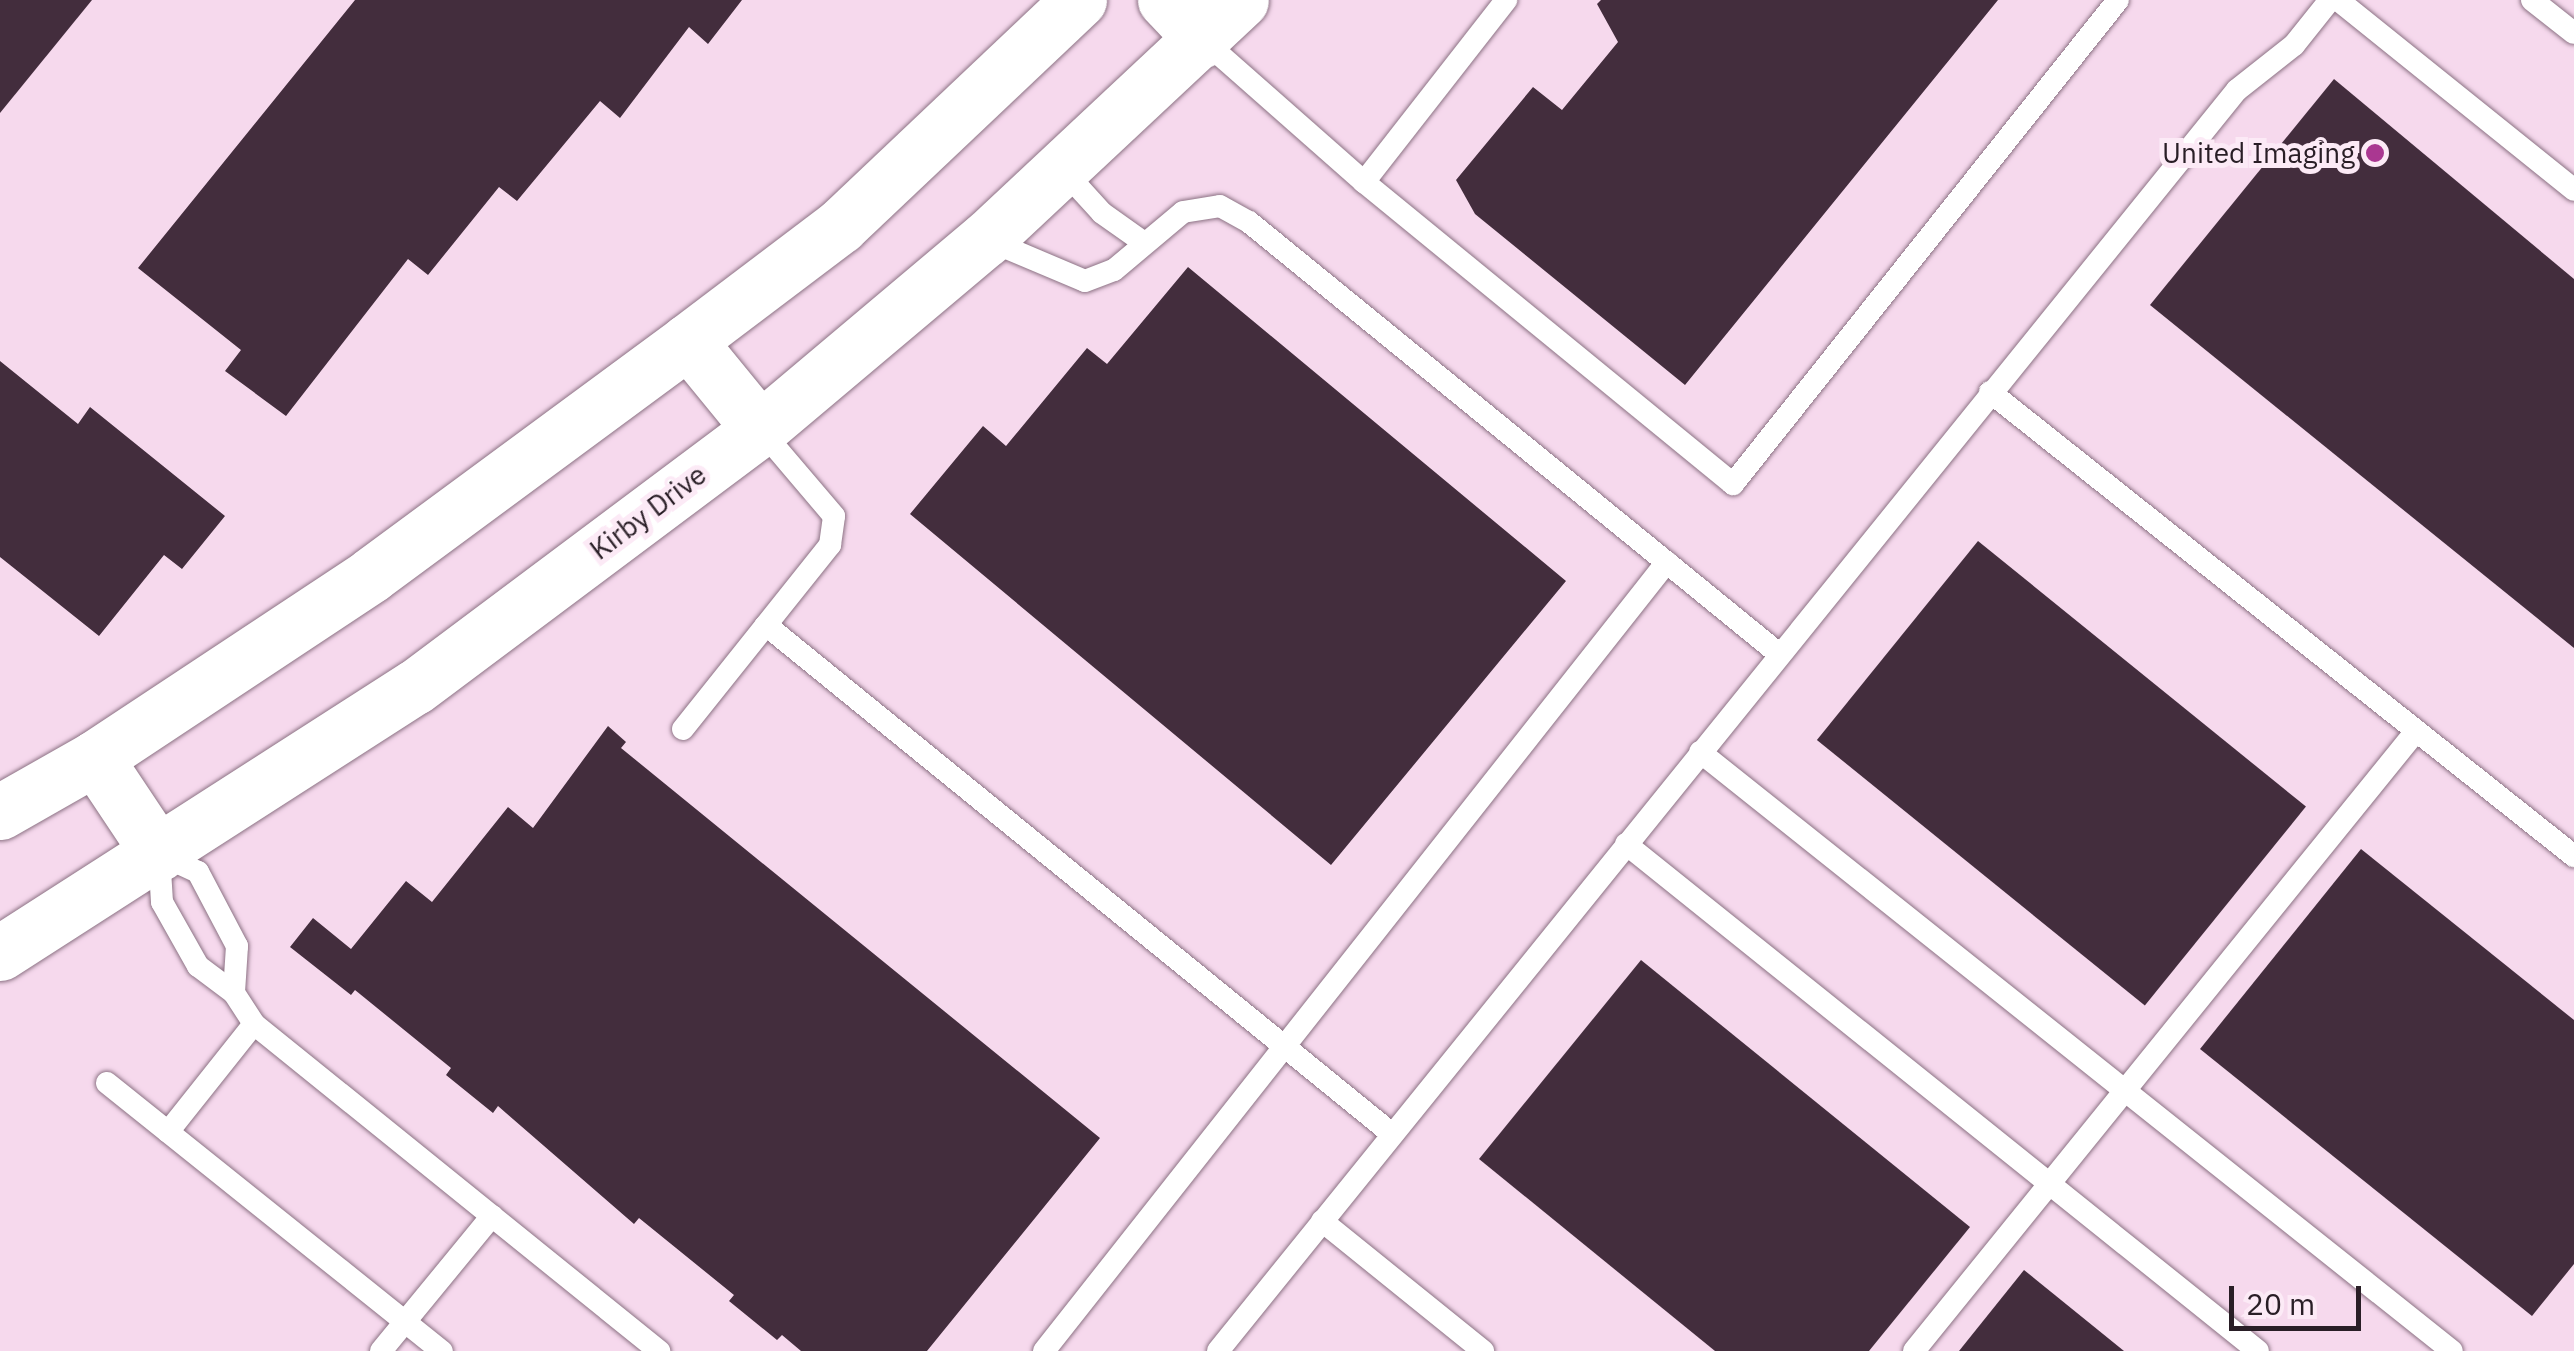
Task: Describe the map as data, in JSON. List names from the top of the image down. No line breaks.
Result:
{"streets":{"main road":["Kirby Drive"]},"places":["United Imaging"],"scale_bar":"20 m"}
